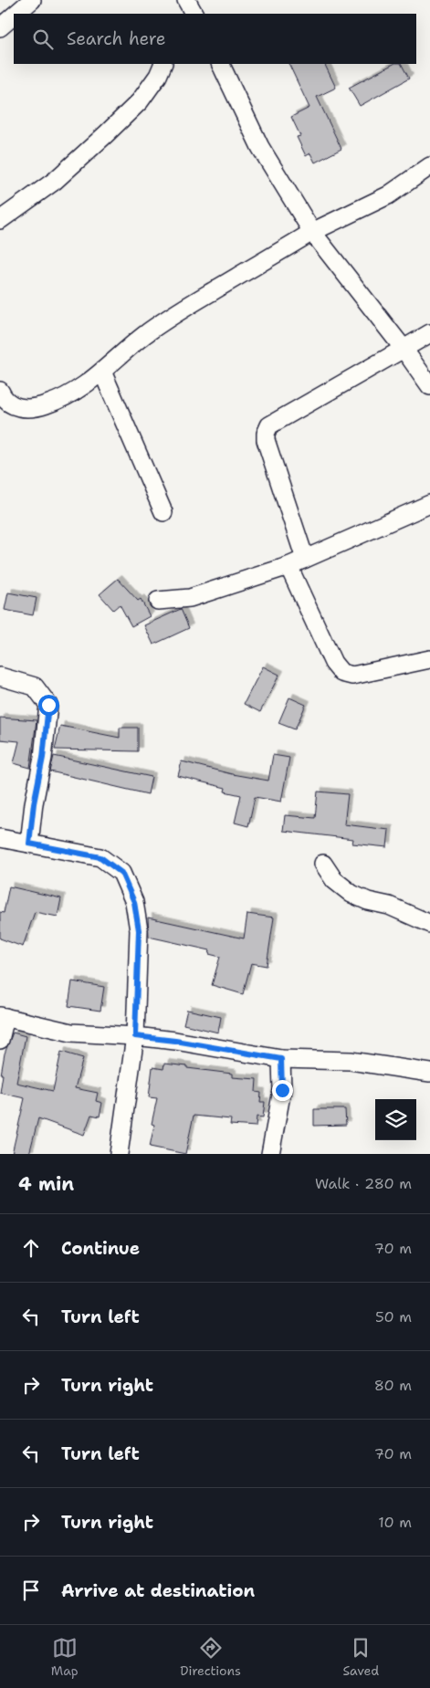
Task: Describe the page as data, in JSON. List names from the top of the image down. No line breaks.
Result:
{"page":{"search":"Search here","heading":["4 min","Walk · 280 m"],"list":[["Continue","70 m"],["Turn left","50 m"],["Turn right","80 m"],["Turn left","70 m"],["Turn right","10 m"],"Arrive at destination"],"nav":["Map","Directions","Saved"]}}
